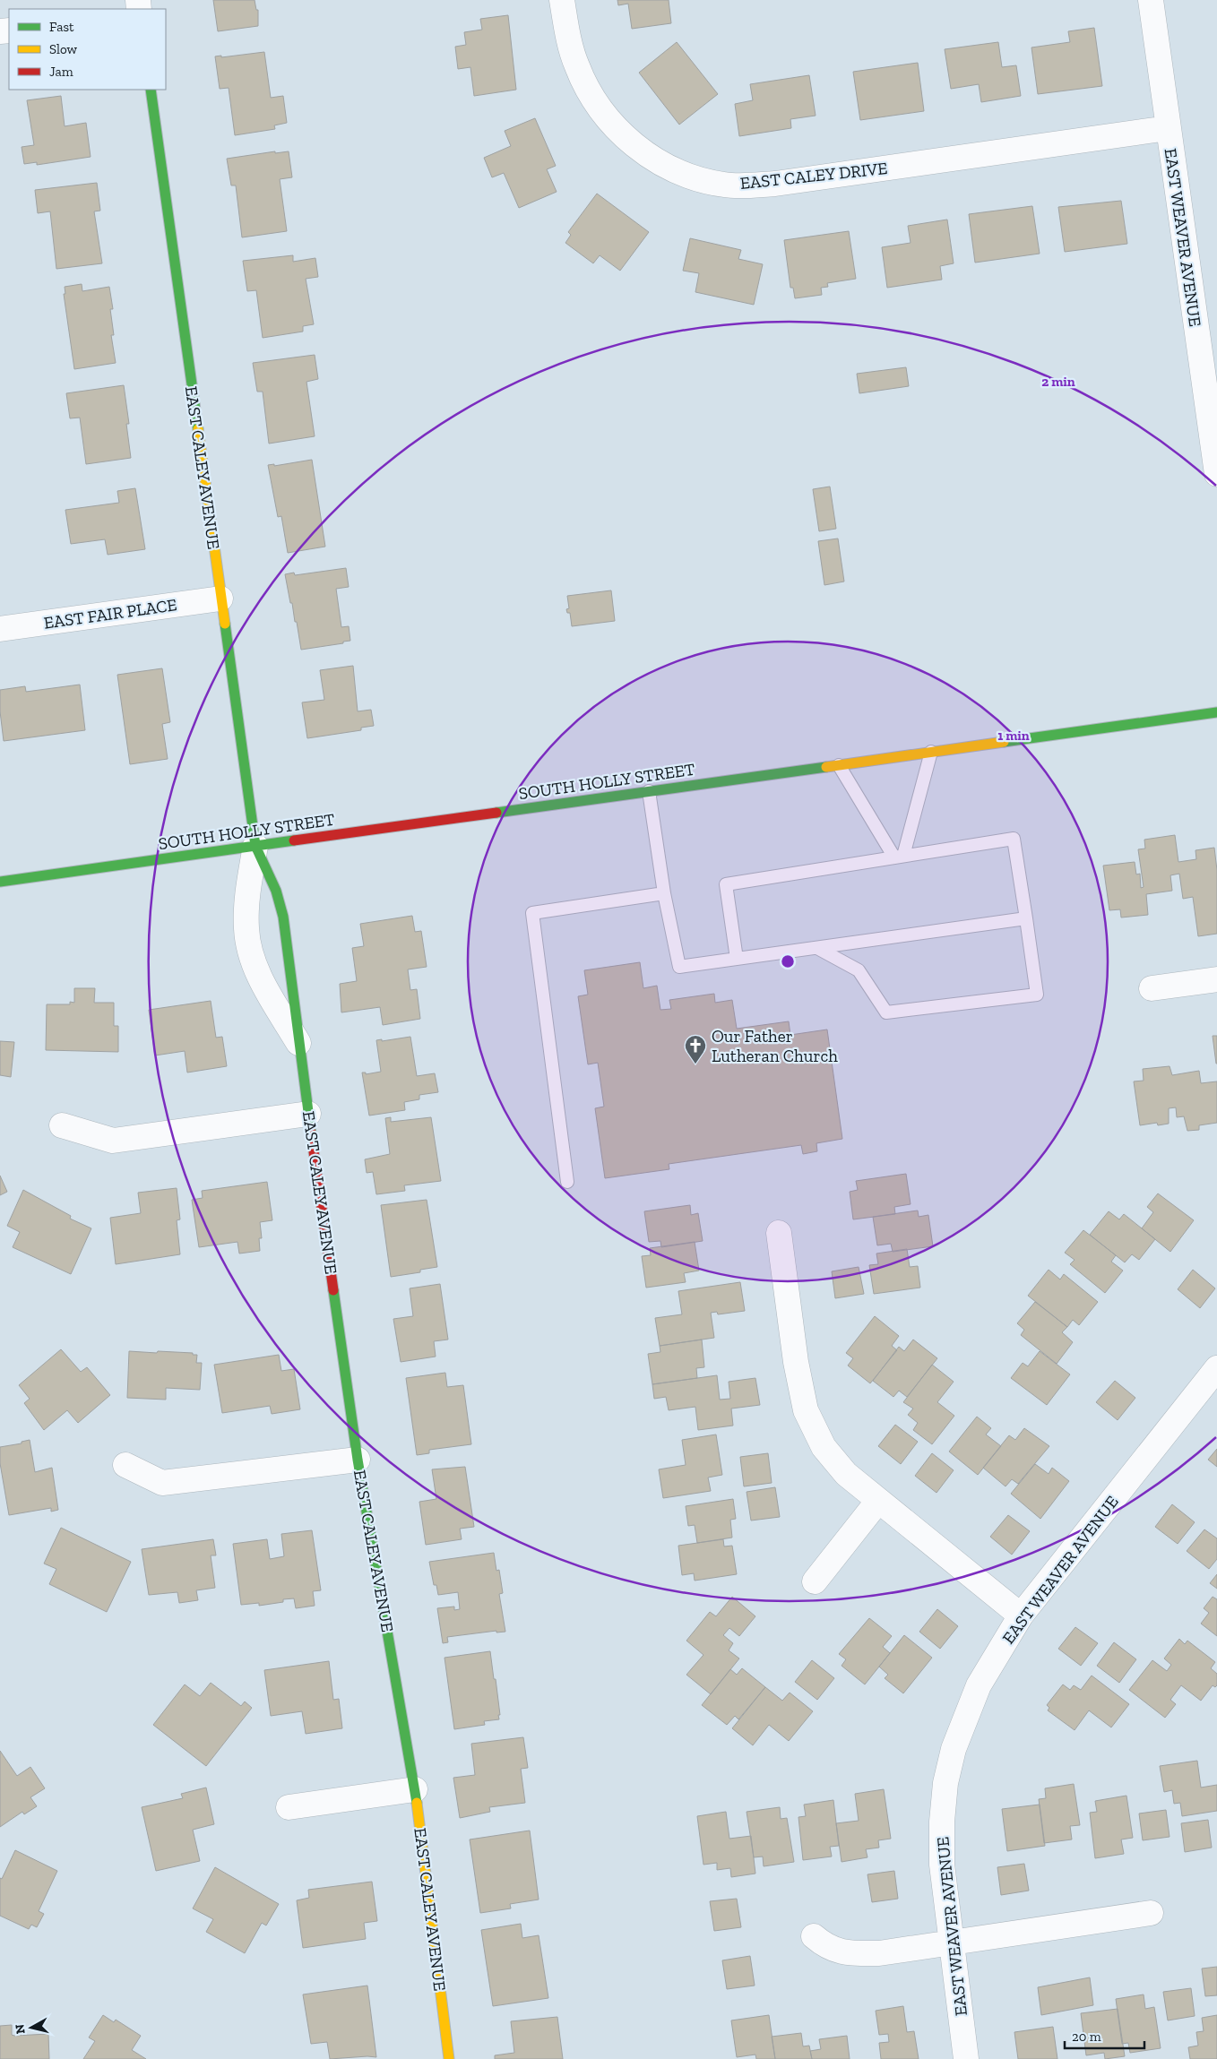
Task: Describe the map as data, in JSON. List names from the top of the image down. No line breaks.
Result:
{"streets":{"street":["EAST CALEY DRIVE","EAST WEAVER AVENUE","EAST CALEY AVENUE","EAST FAIR PLACE","SOUTH HOLLY STREET"]},"crossings":[["EAST CALEY DRIVE","EAST WEAVER AVENUE"],["EAST CALEY AVENUE","EAST FAIR PLACE"],["EAST CALEY AVENUE","SOUTH HOLLY STREET"]],"places":{"church":["Our Father Lutheran Church"]},"legend":["Fast","Slow","Jam"],"scale_bar":"20 m","north":"left","rings":["2 min","1 min"]}
